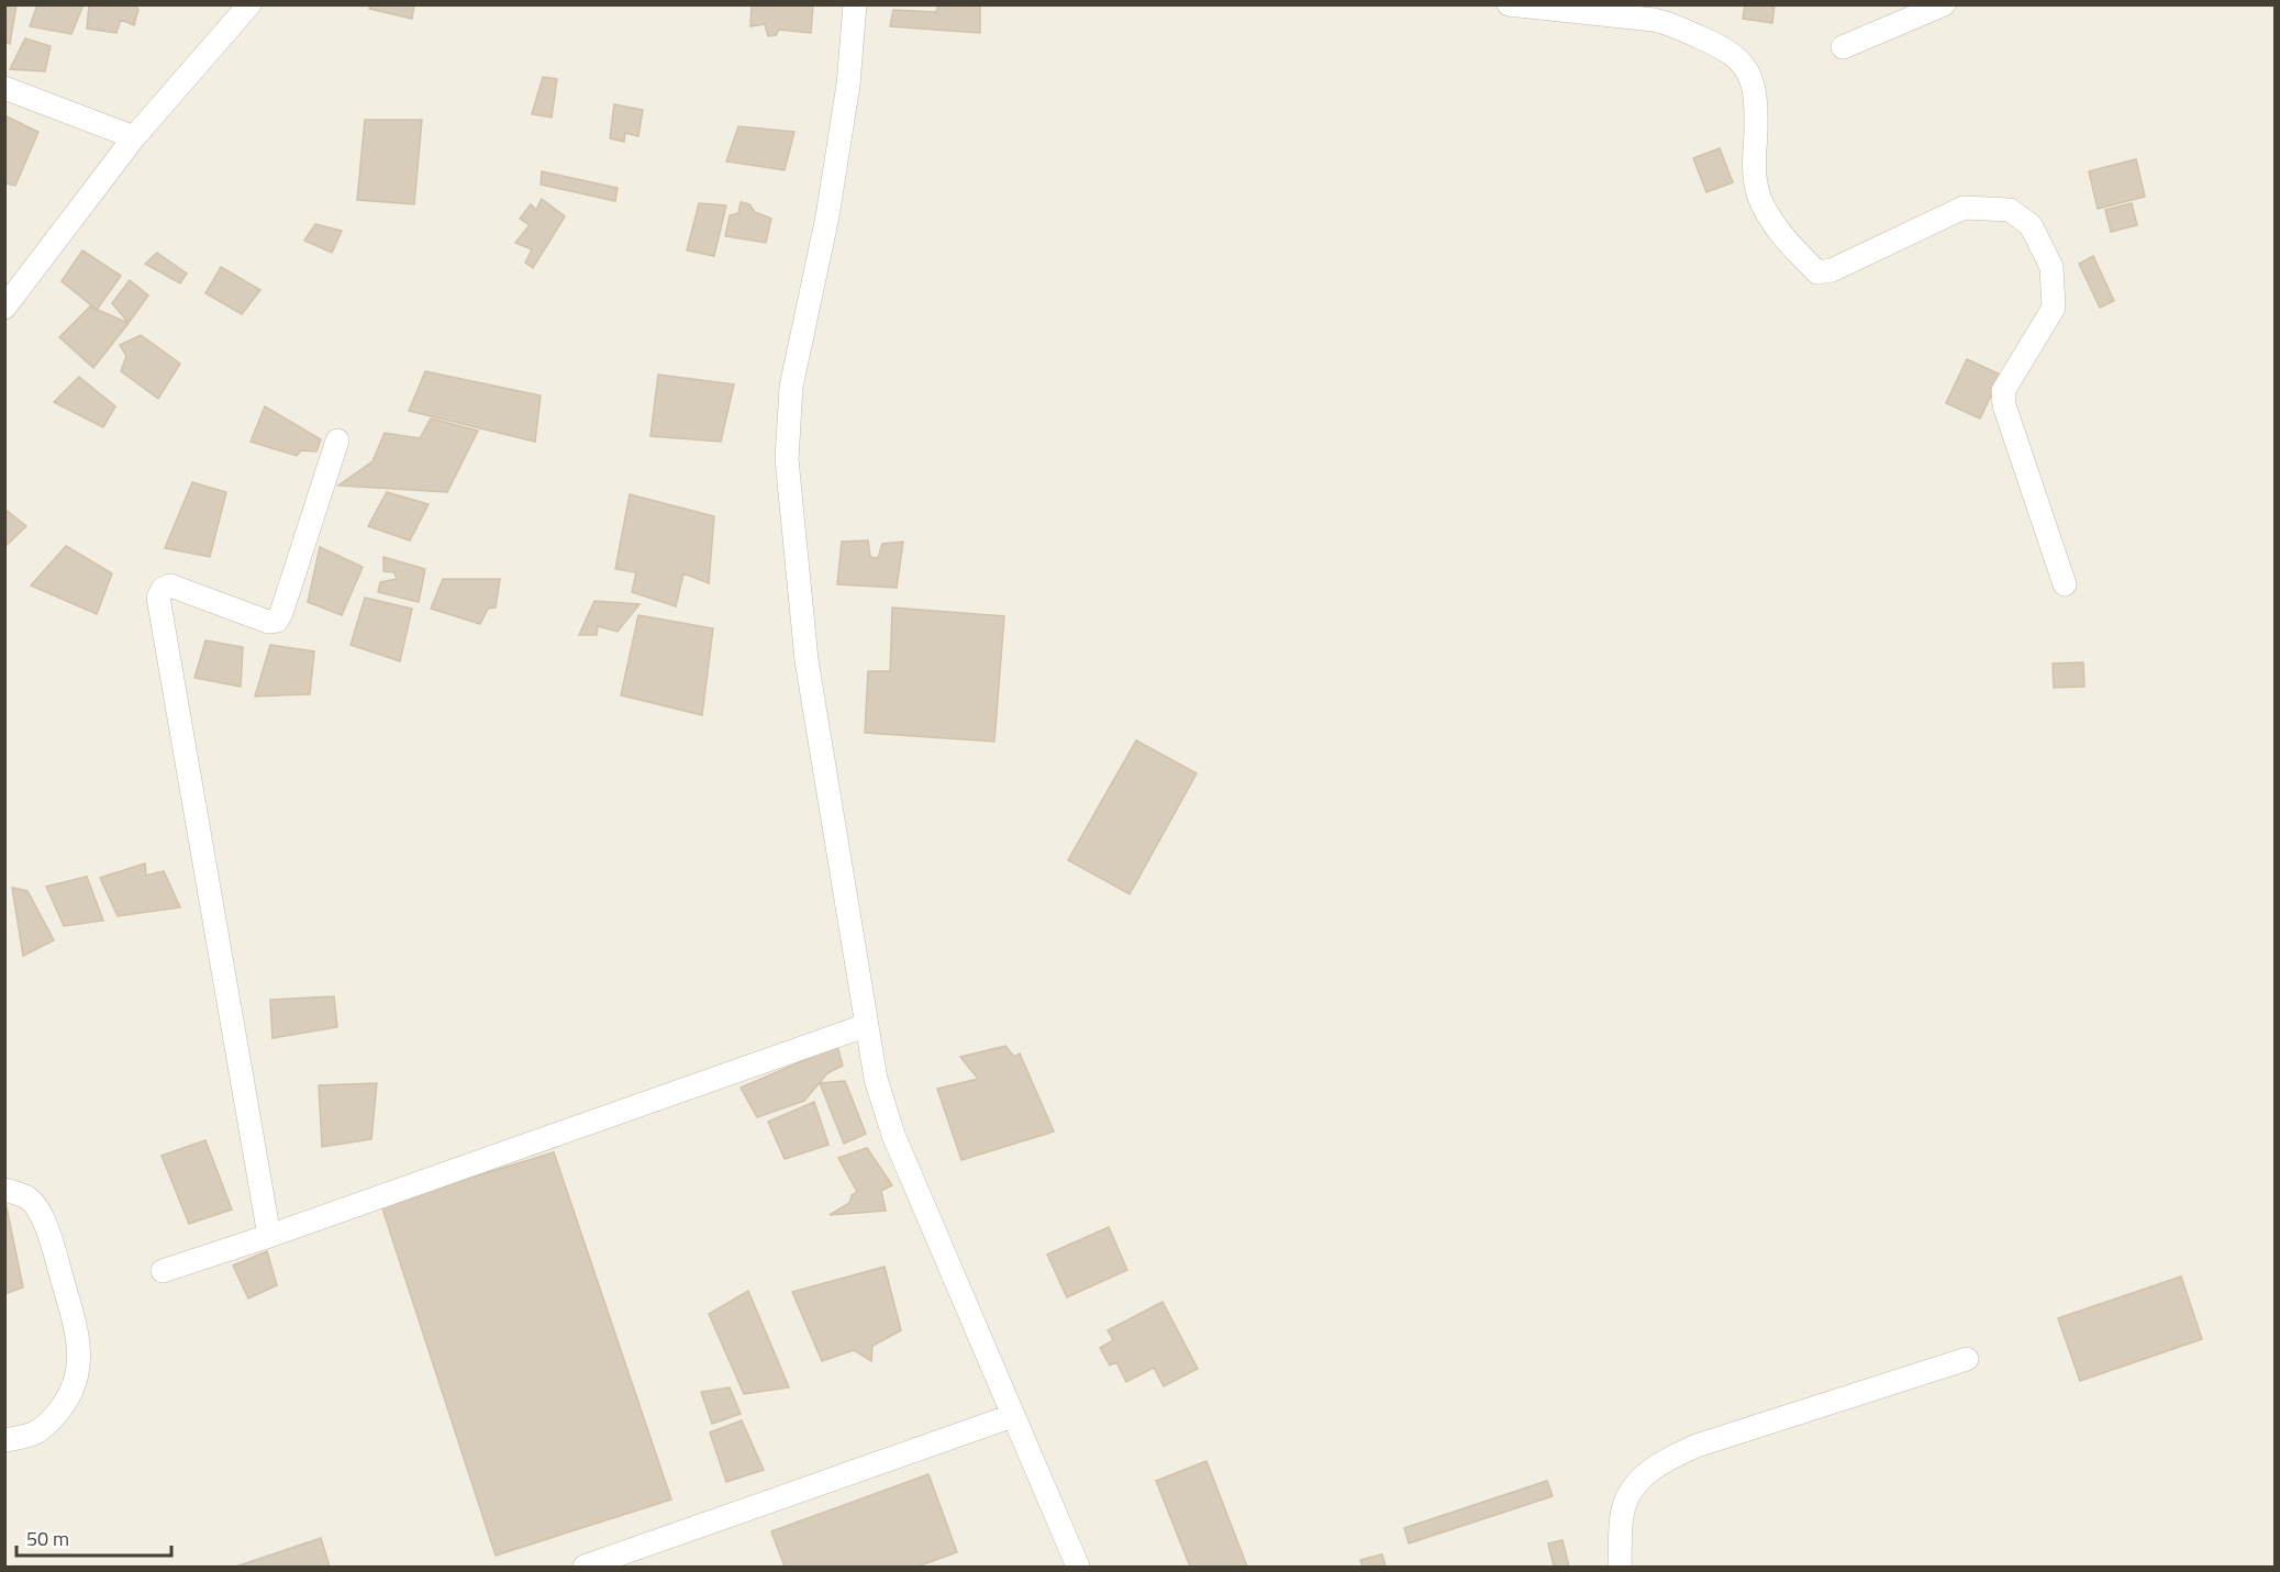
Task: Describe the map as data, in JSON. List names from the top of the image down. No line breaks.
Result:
{"scale_bar":"50 m"}
